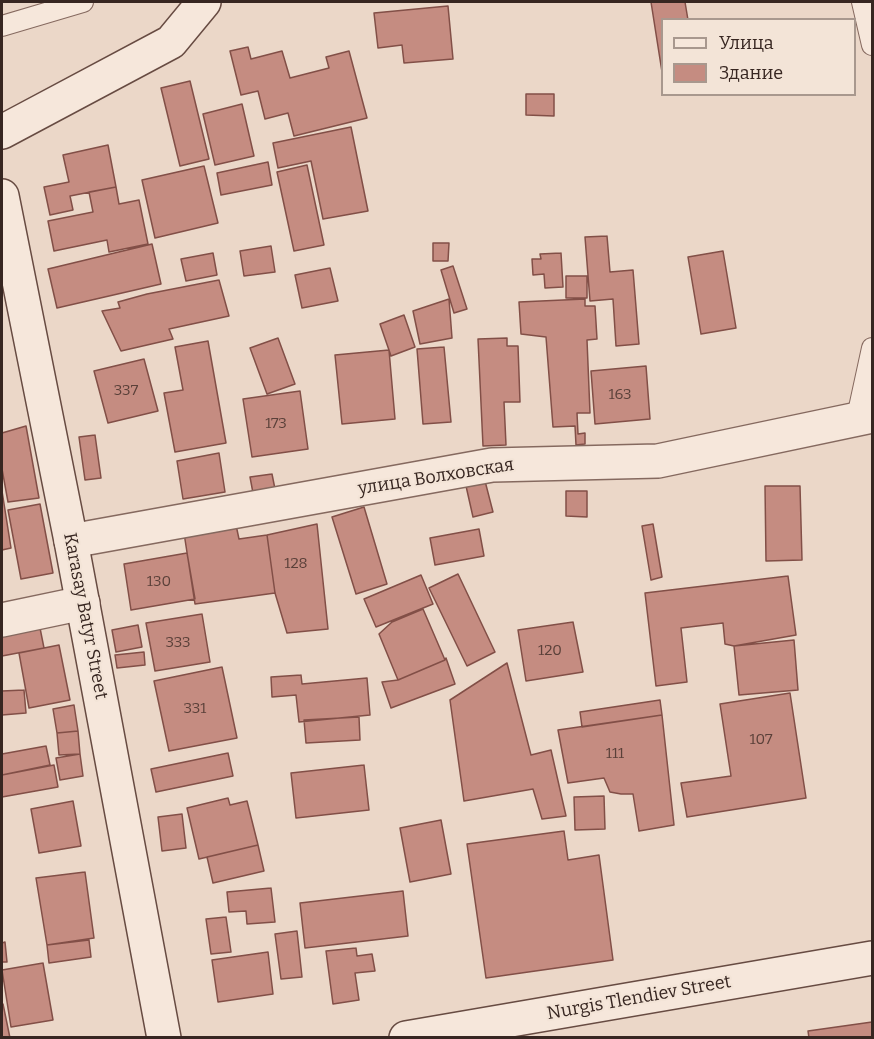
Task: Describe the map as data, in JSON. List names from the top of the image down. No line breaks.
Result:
{"streets":{"street":["улица Волховская","Karasay Batyr Street","Nurgis Tlendiev Street"]},"crossings":[["улица Волховская","Karasay Batyr Street"]],"house_numbers":["337","163","173","128","130","333","120","331","107","111"],"legend":["Улица","Здание"]}
